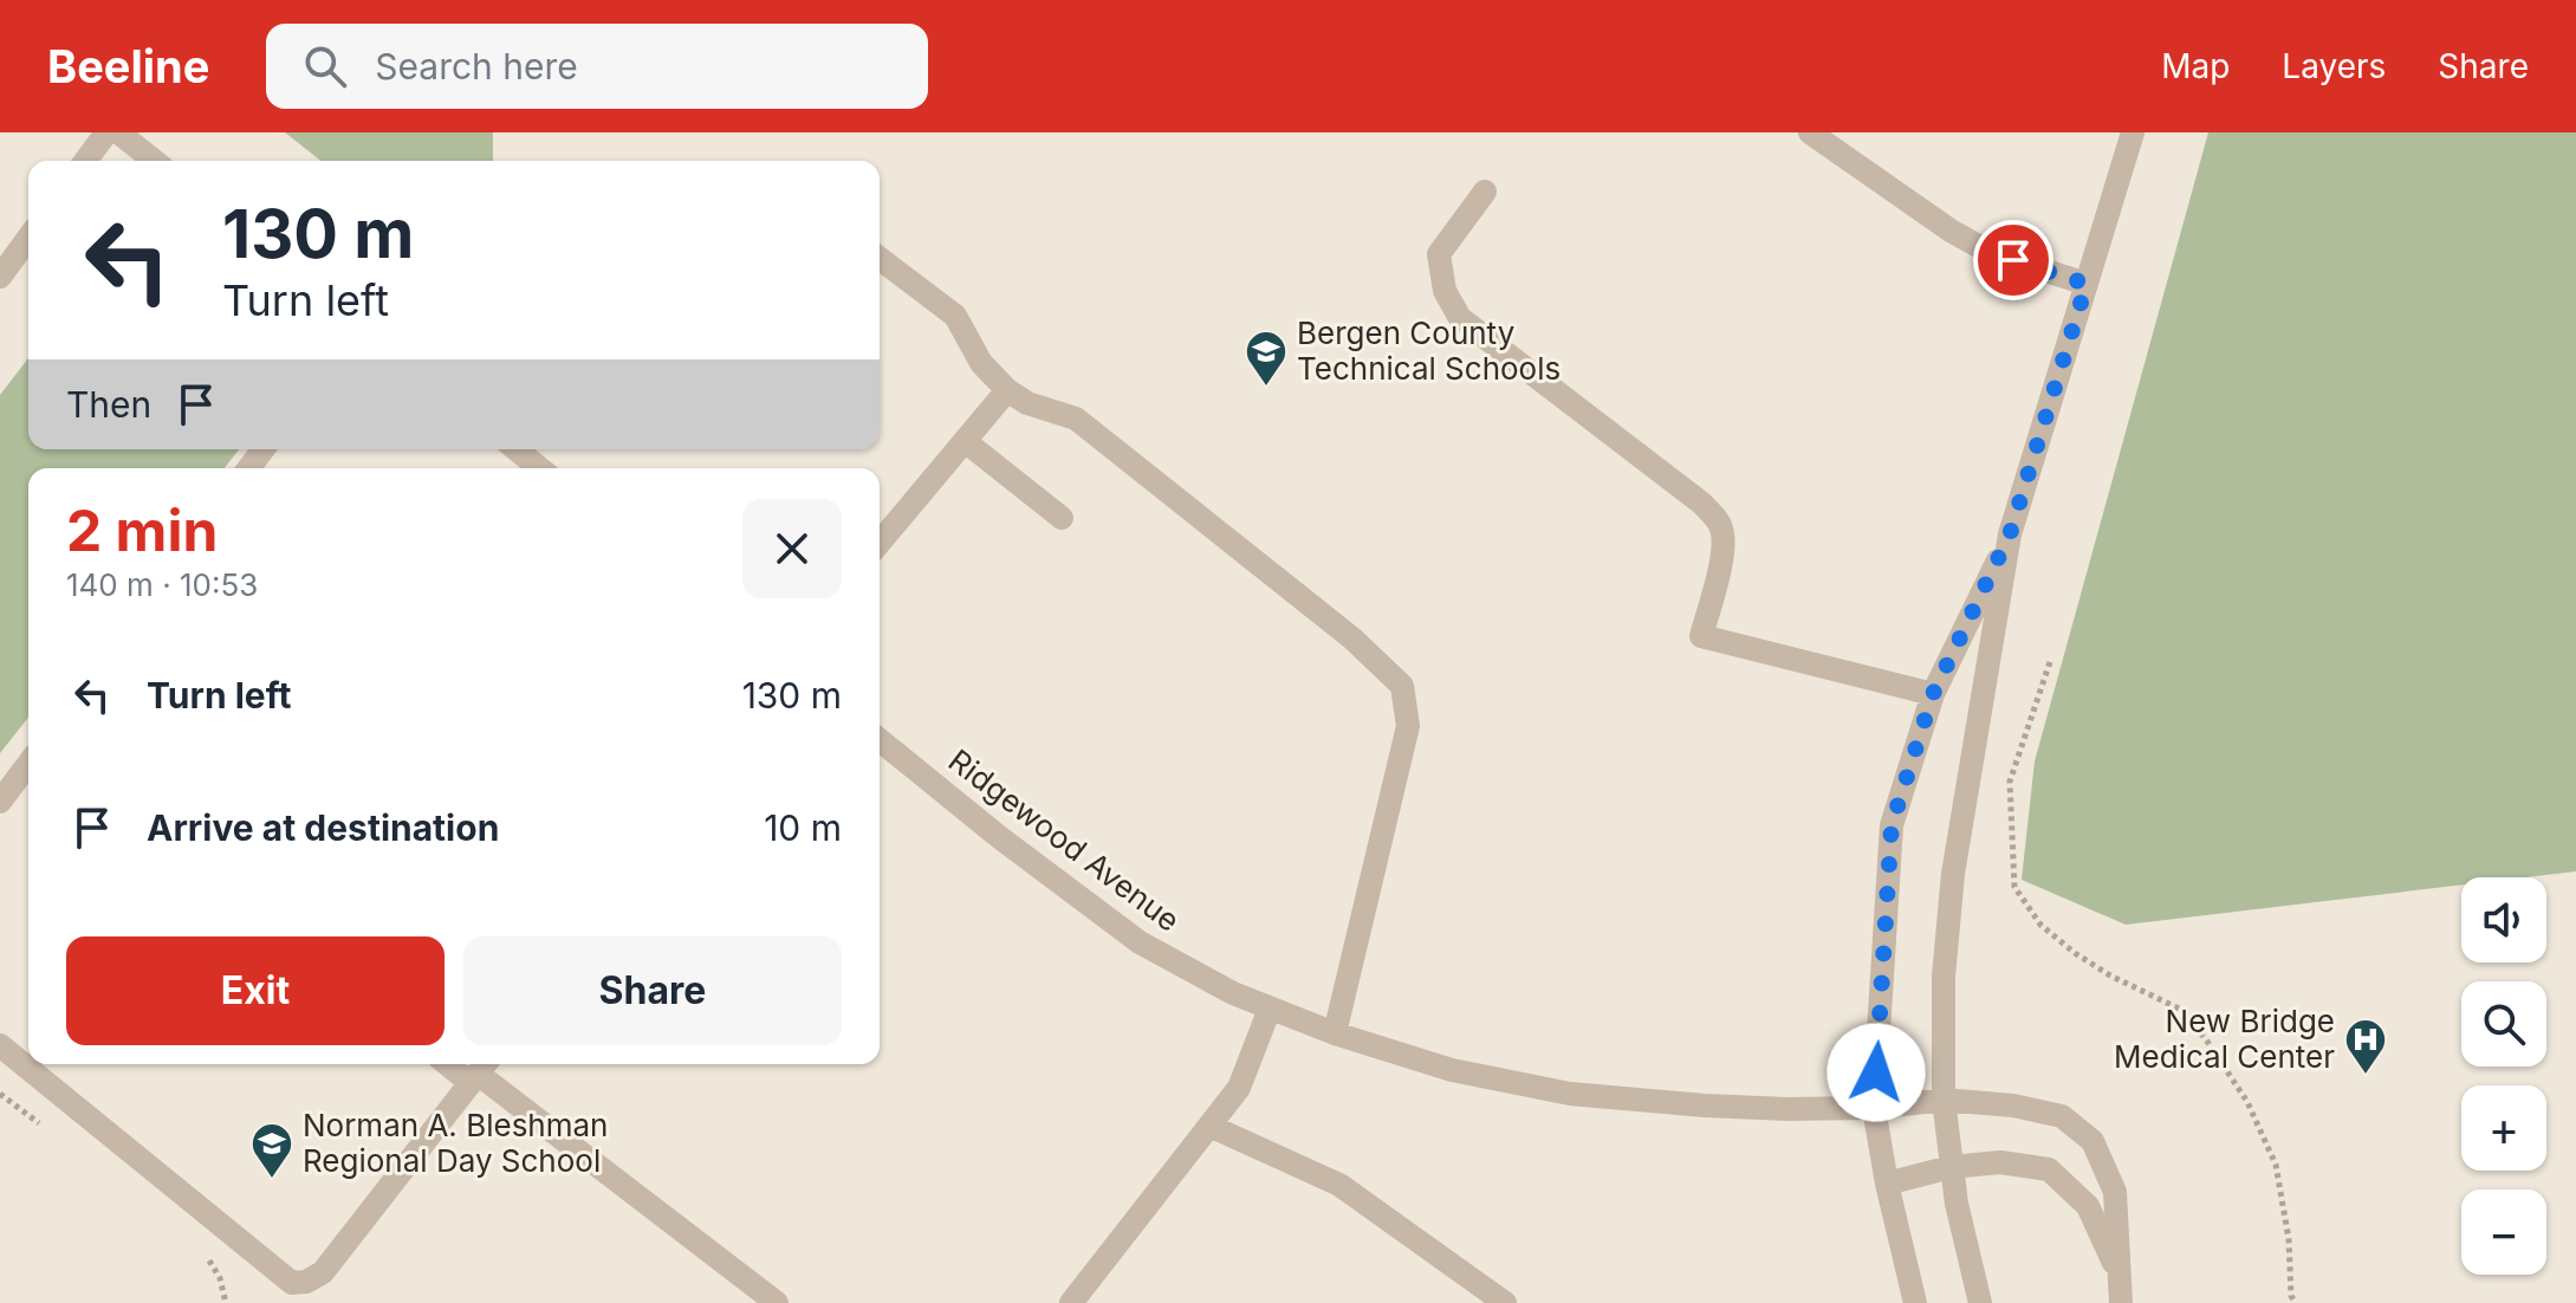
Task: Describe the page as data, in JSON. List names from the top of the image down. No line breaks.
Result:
{"streets":{"street":["Ridgewood Avenue"]},"places":{"school or university":["Bergen County Technical Schools","Norman A. Bleshman Regional Day School"],"hospital":["New Bridge Medical Center"]},"page":{"header":"Beeline","search":"Search here","nav":["Map","Layers","Share"],"turn":["130 m","Turn left"],"then":"Then","heading":["2 min","140 m · 10:53"],"list":[{"name":"Turn left","value":"130 m"},{"name":"Arrive at destination","value":"10 m"}],"map_buttons":["+","−"],"buttons":["Exit","Share"]}}
